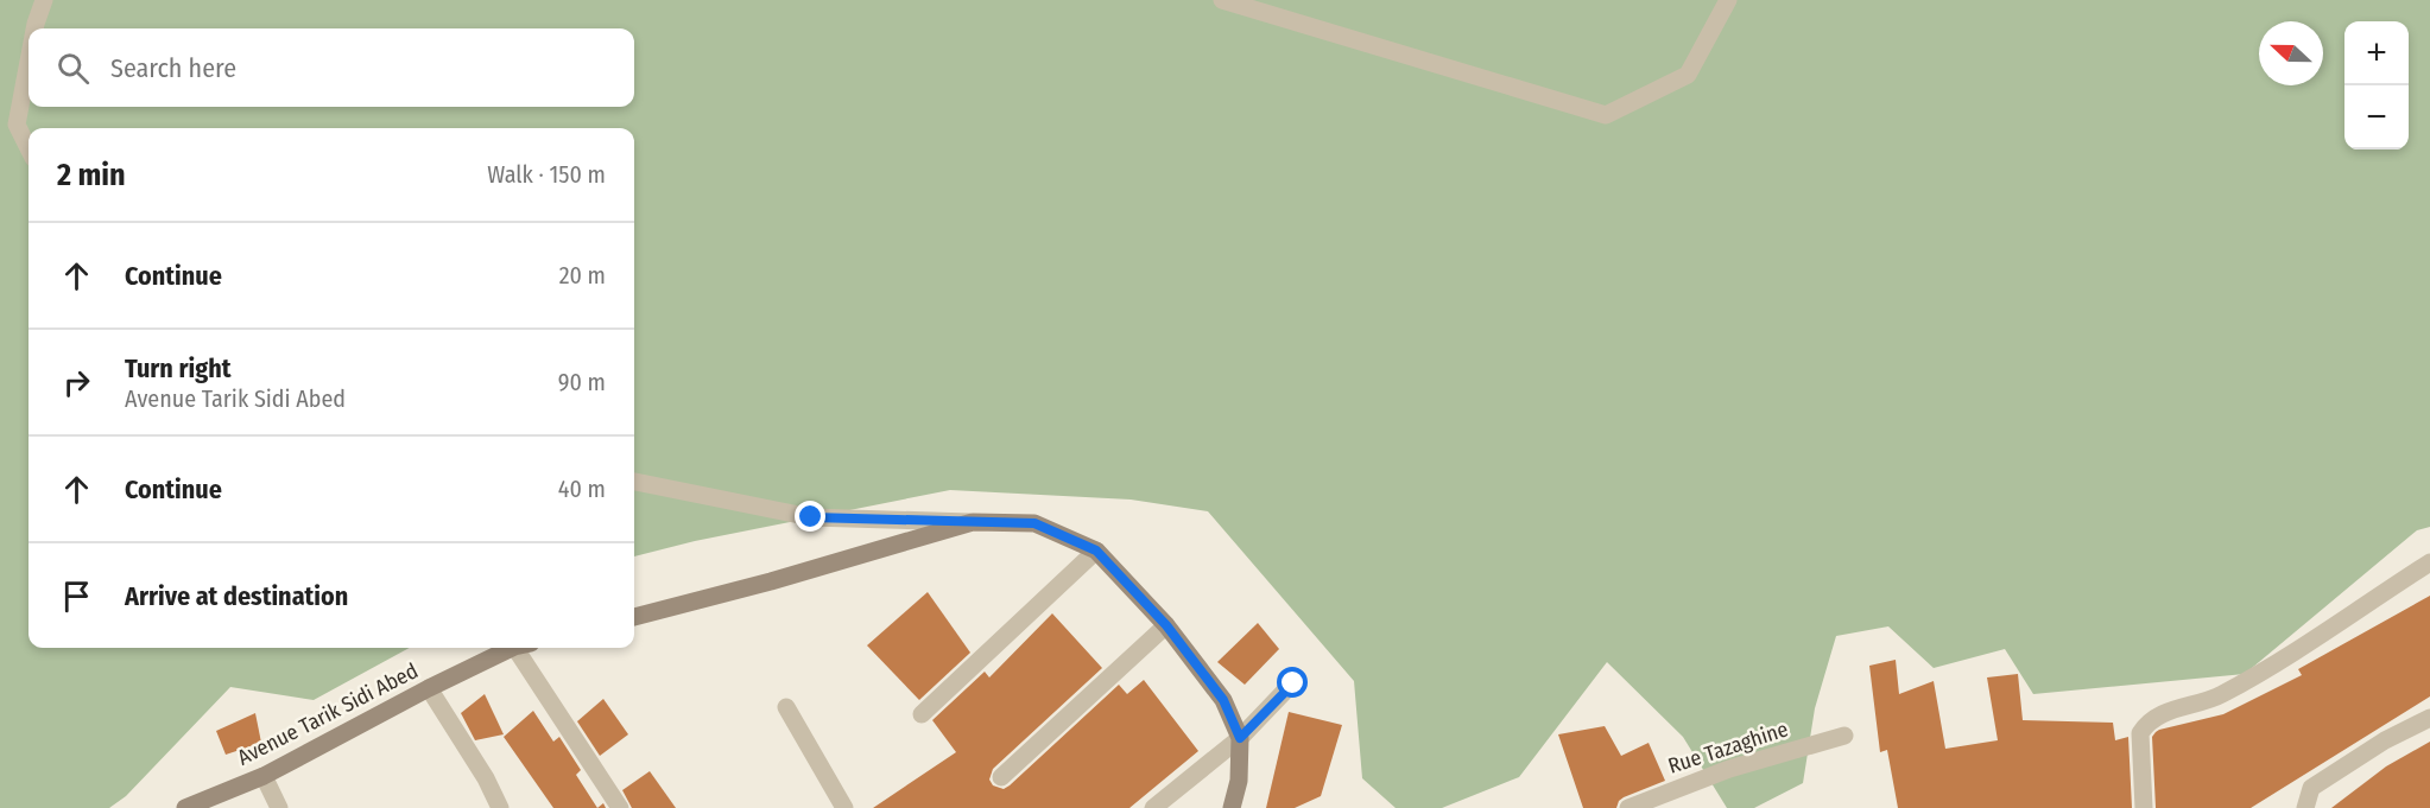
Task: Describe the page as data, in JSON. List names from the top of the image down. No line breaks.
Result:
{"streets":{"street":["Avenue Tarik Sidi Abed","Rue Tazaghine"]},"north":"left","page":{"map_buttons":["+","−"],"search":"Search here","heading":["2 min","Walk · 150 m"],"list":[["Continue","20 m"],["Turn right","Avenue Tarik Sidi Abed","90 m"],["Continue","40 m"],"Arrive at destination"]}}
